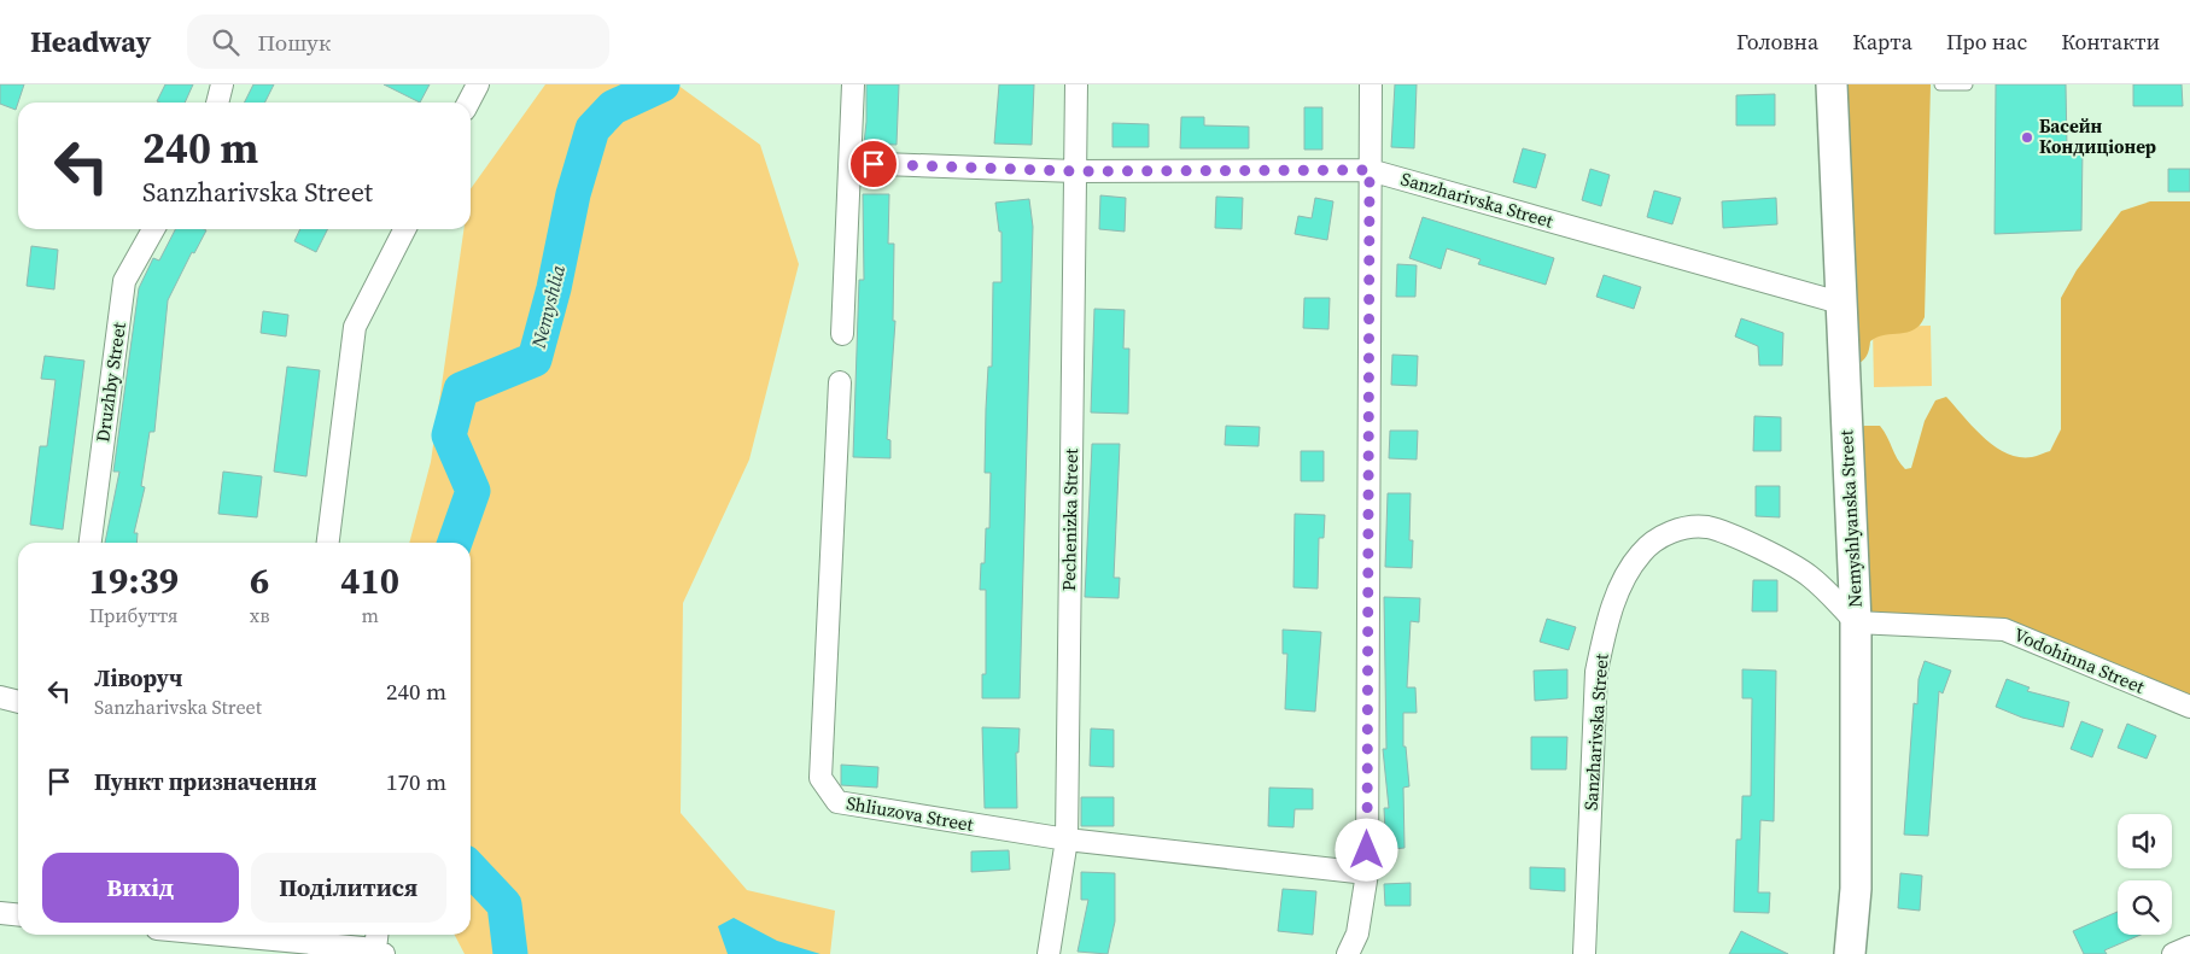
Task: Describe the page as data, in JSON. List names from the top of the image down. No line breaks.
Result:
{"streets":{"street":["Sanzharivska Street","Druzhby Street","Nemyshlyanska Street","Pechenizka Street","Vodohinna Street","Shliuzova Street"]},"crossings":[["Sanzharivska Street","Nemyshlyanska Street"],["Sanzharivska Street","Pechenizka Street"],["Sanzharivska Street","Vodohinna Street"],["Nemyshlyanska Street","Vodohinna Street"],["Pechenizka Street","Shliuzova Street"]],"water":["Nemyshlia"],"places":["Басейн Кондиціонер"],"page":{"header":"Headway","search":"Пошук","nav":["Головна","Карта","Про нас","Контакти"],"turn":["240 m","Sanzharivska Street"],"eta":["19:39","Прибуття","6","хв","410","m"],"list":[{"name":"Ліворуч","note":"Sanzharivska Street","value":"240 m"},{"name":"Пункт призначення","value":"170 m"}],"buttons":["Вихід","Поділитися"]}}
